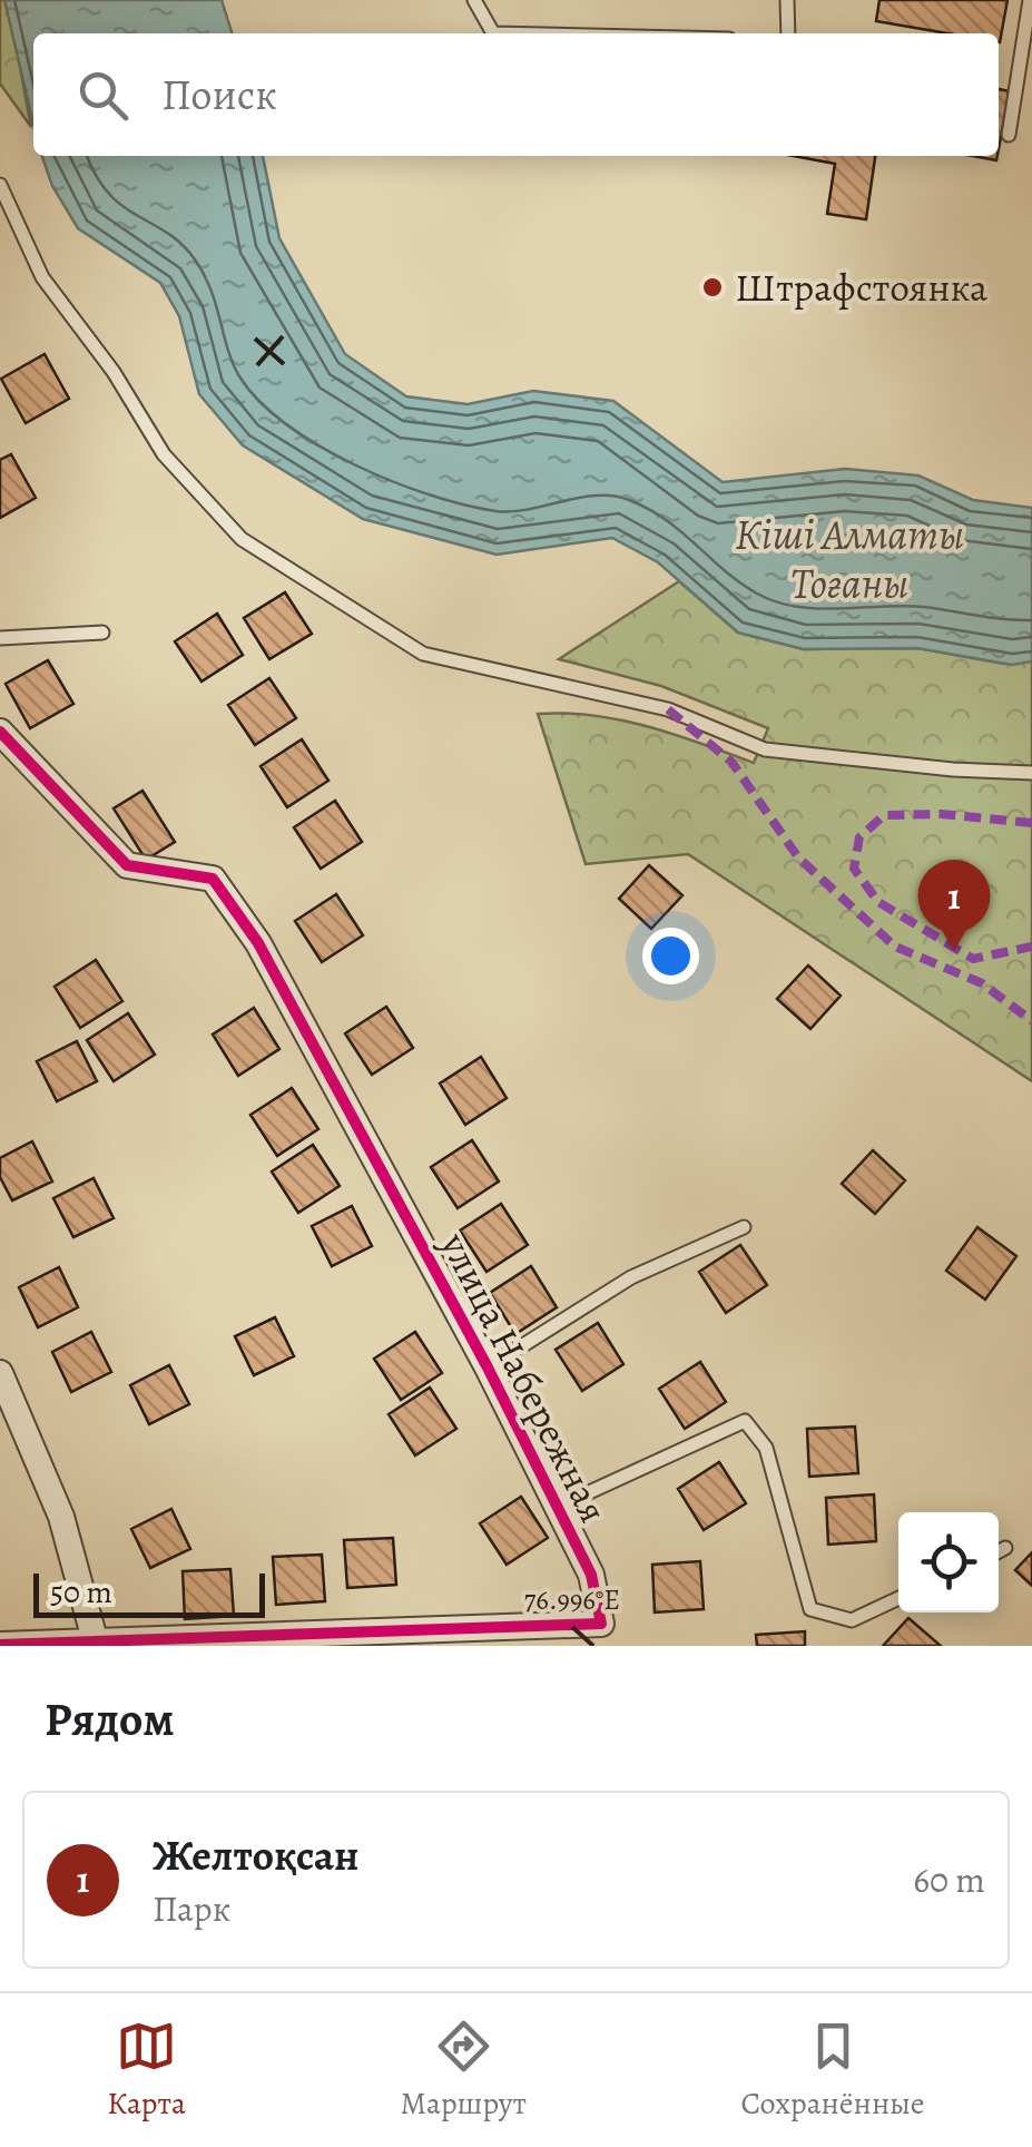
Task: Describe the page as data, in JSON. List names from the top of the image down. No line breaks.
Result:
{"streets":{"street":["улица Набережная"]},"water":["Кіші Алматы Тоғаны"],"places":["Штрафстоянка"],"scale_bar":"50 m","page":{"search":"Поиск","pins":"1","scale":"50 m","heading":"Рядом","list":[{"mark":"1","name":"Желтоқсан","note":"Парк","value":"60 m"}],"nav":["Карта","Маршрут","Сохранённые"]},"coordinates":["76.996°E"]}
